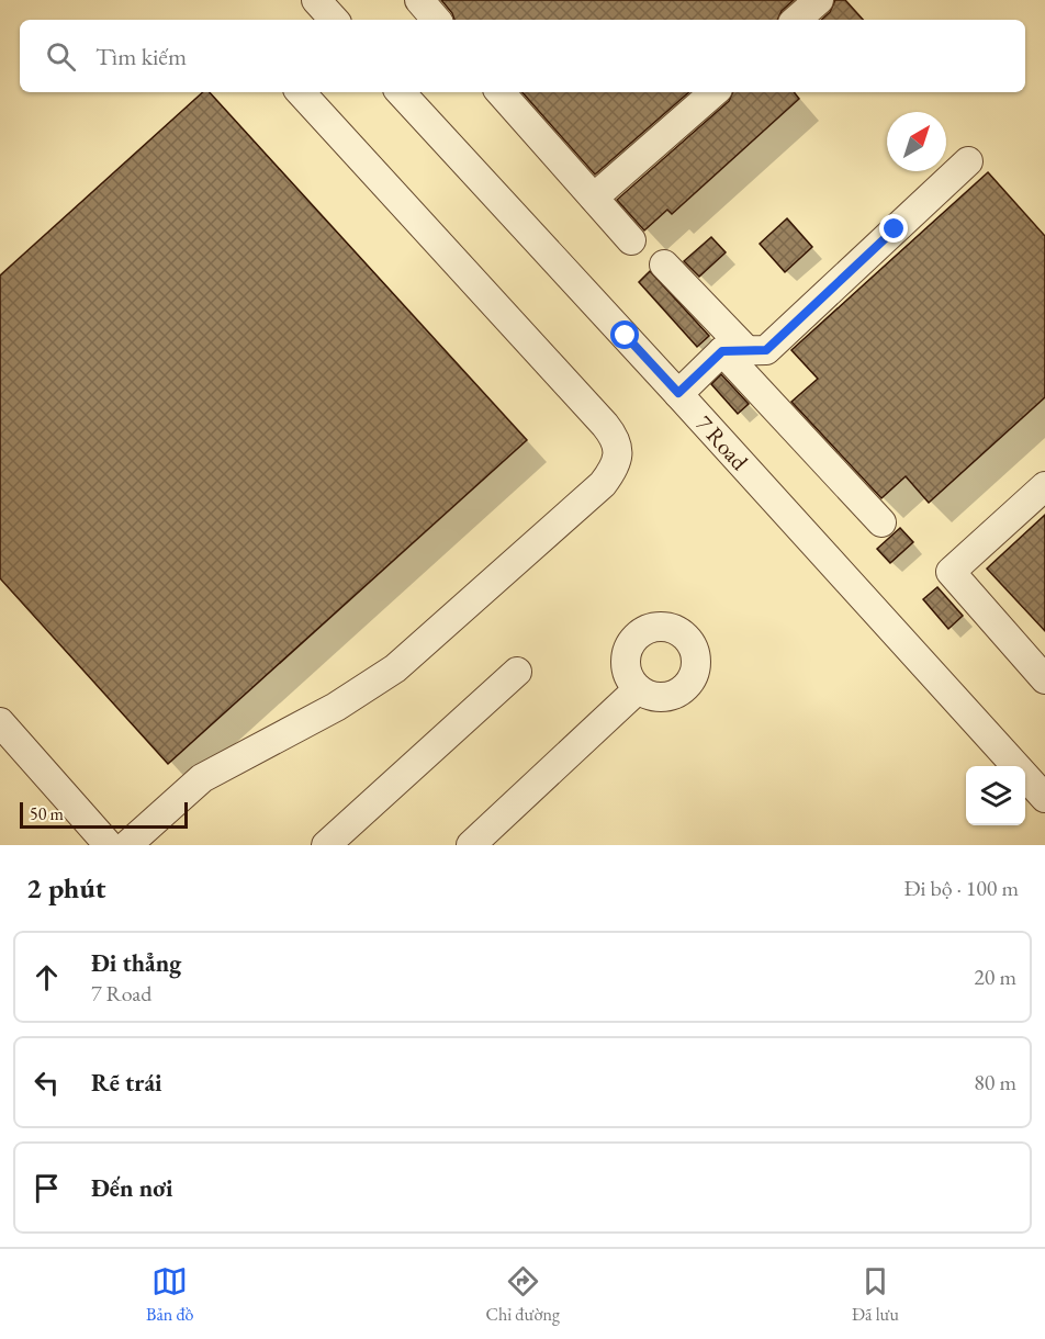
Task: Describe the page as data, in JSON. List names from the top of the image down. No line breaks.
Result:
{"streets":{"street":["7 Road"]},"scale_bar":"50 m","north":"top right","page":{"search":"Tìm kiếm","scale":"50 m","heading":["2 phút","Đi bộ · 100 m"],"list":[["Đi thẳng","7 Road","20 m"],["Rẽ trái","80 m"],"Đến nơi"],"nav":["Bản đồ","Chỉ đường","Đã lưu"]}}
